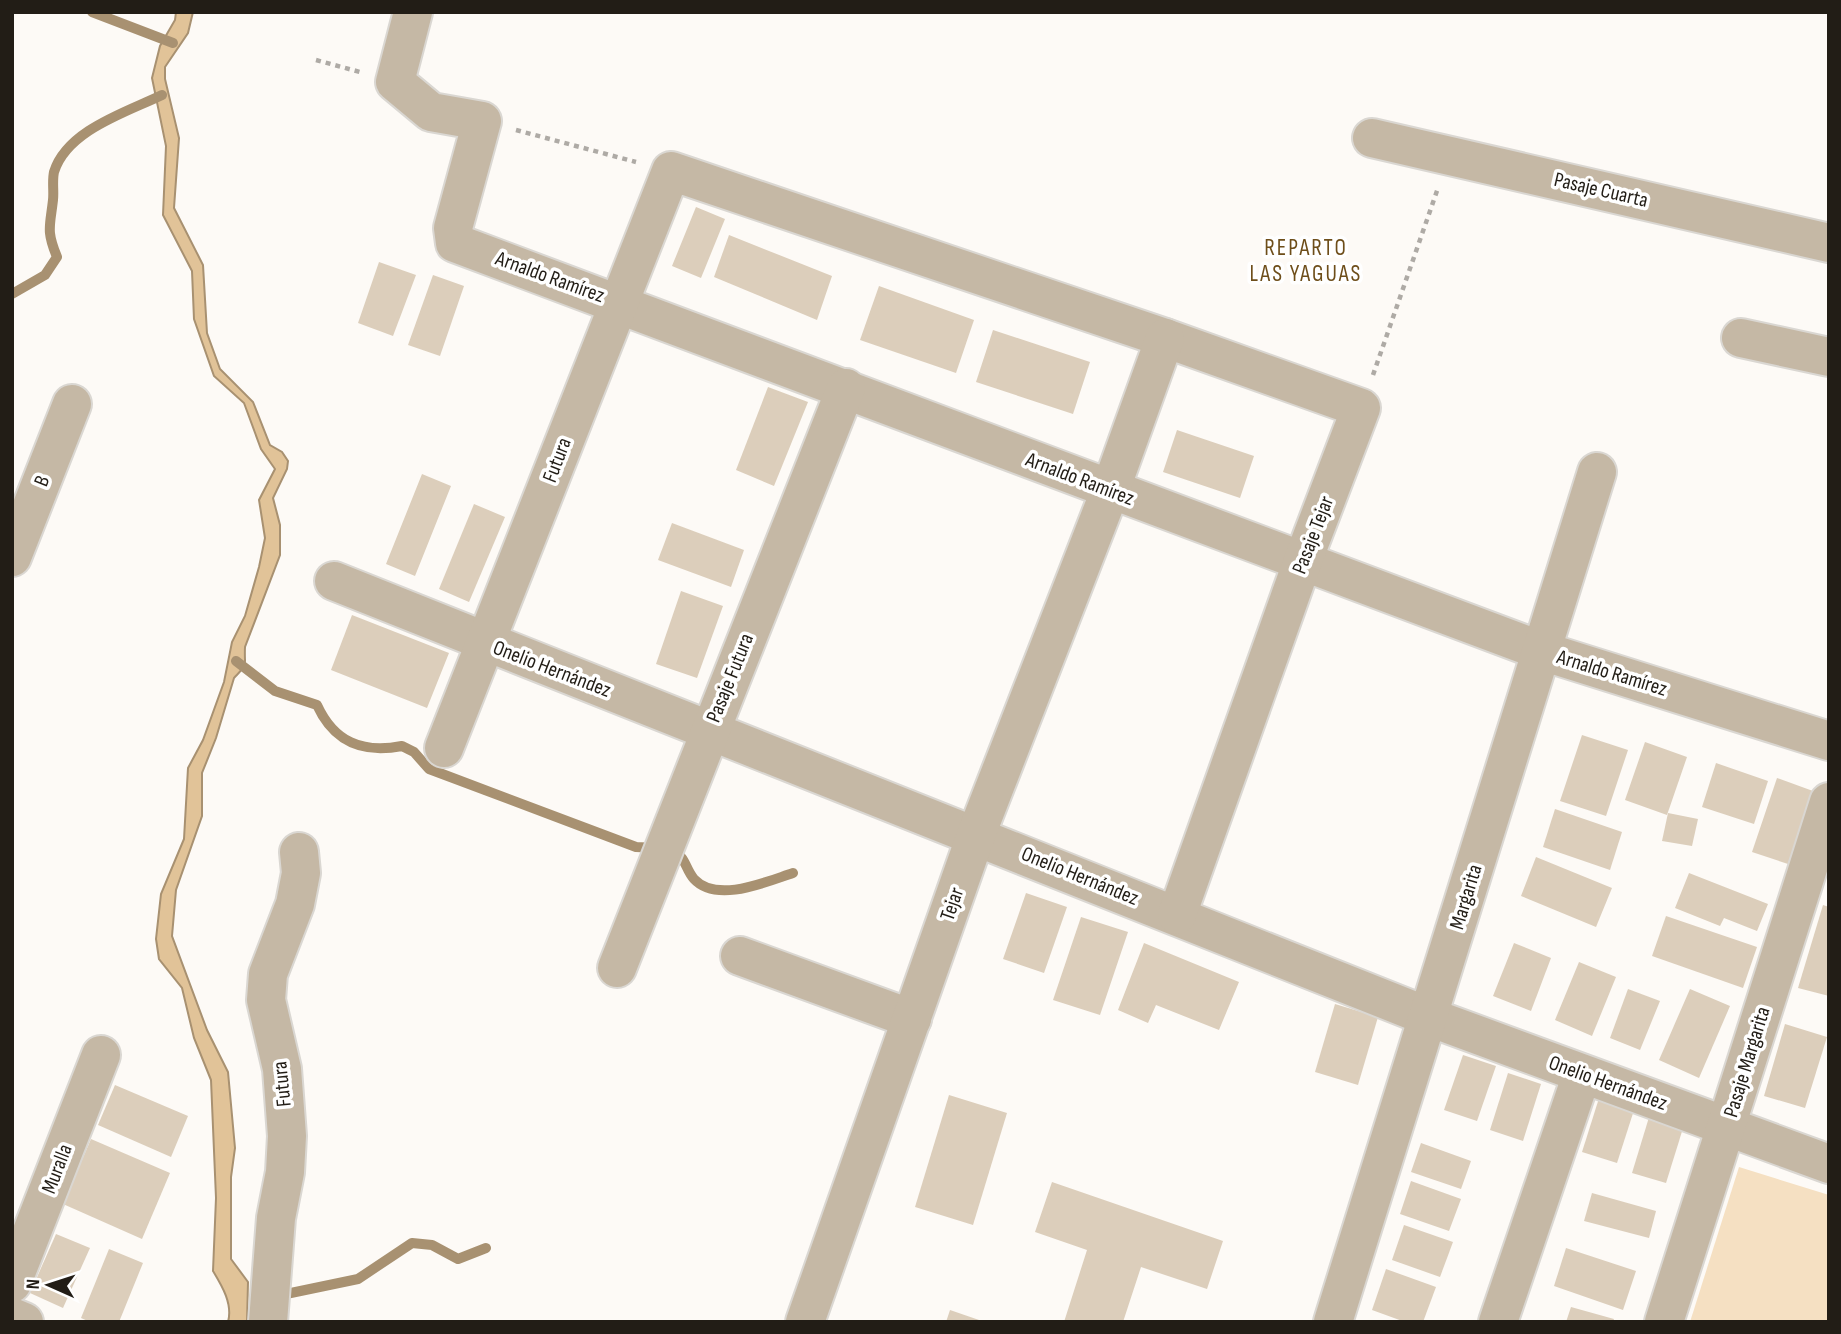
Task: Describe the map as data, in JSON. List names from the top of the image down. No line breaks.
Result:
{"streets":{"street":["Pasaje Cuarta","Arnaldo Ramírez","Futura","B","Pasaje Tejar","Onelio Hernández","Pasaje Futura","Margarita","Tejar","Pasaje Margarita","Muralla"]},"crossings":[["Arnaldo Ramírez","Futura"],["Arnaldo Ramírez","Pasaje Tejar"],["Arnaldo Ramírez","Pasaje Futura"],["Arnaldo Ramírez","Margarita"],["Arnaldo Ramírez","Tejar"],["Futura","Onelio Hernández"],["Pasaje Tejar","Onelio Hernández"],["Onelio Hernández","Pasaje Futura"],["Onelio Hernández","Margarita"],["Onelio Hernández","Tejar"],["Onelio Hernández","Pasaje Margarita"]],"districts":["REPARTO LAS YAGUAS"],"north":"left"}
